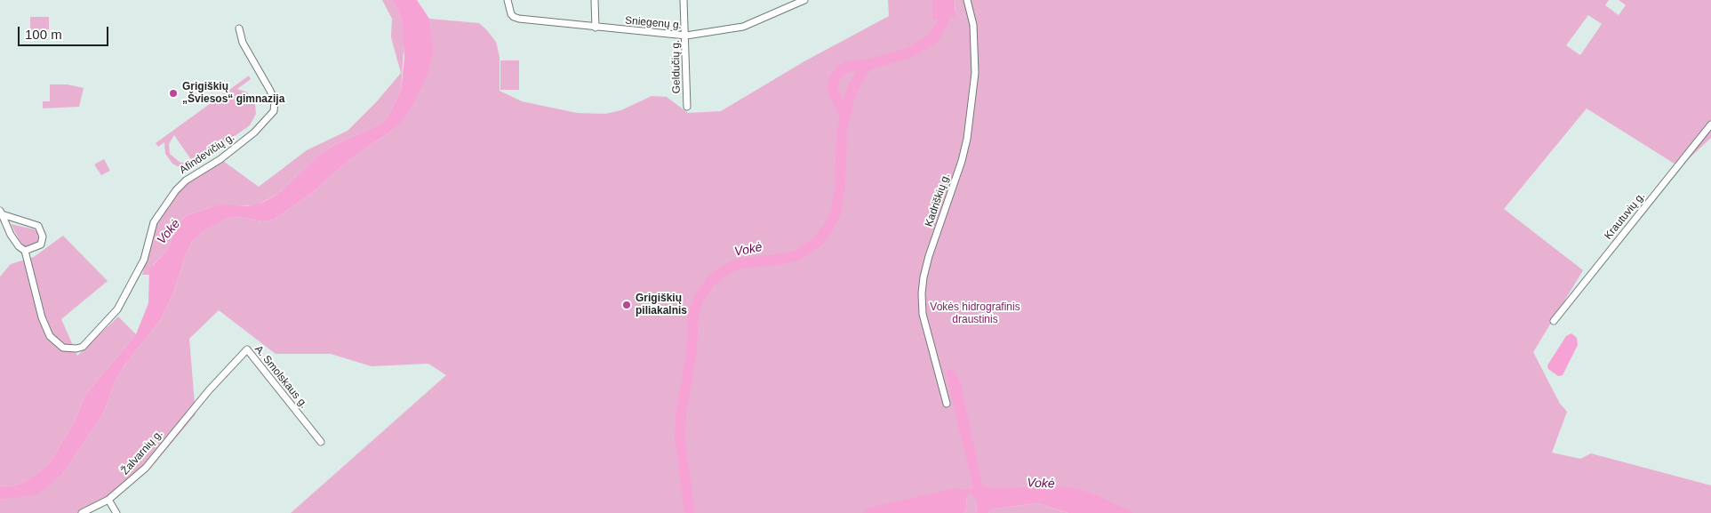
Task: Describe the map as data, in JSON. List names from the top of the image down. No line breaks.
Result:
{"streets":{"street":["Sniegenų g.","Geldučių g.","Afindevičių g.","Kadriškių g.","Krautuvių g.","A. Smolskaus g.","Žalvarnių g."]},"crossings":[["Sniegenų g.","Geldučių g."],["A. Smolskaus g.","Žalvarnių g."]],"water":["Vokė"],"parks":["Vokės hidrografinis draustinis"],"places":["Grigiškių „Šviesos“ gimnazija","Grigiškių piliakalnis"],"scale_bar":"100 m"}
